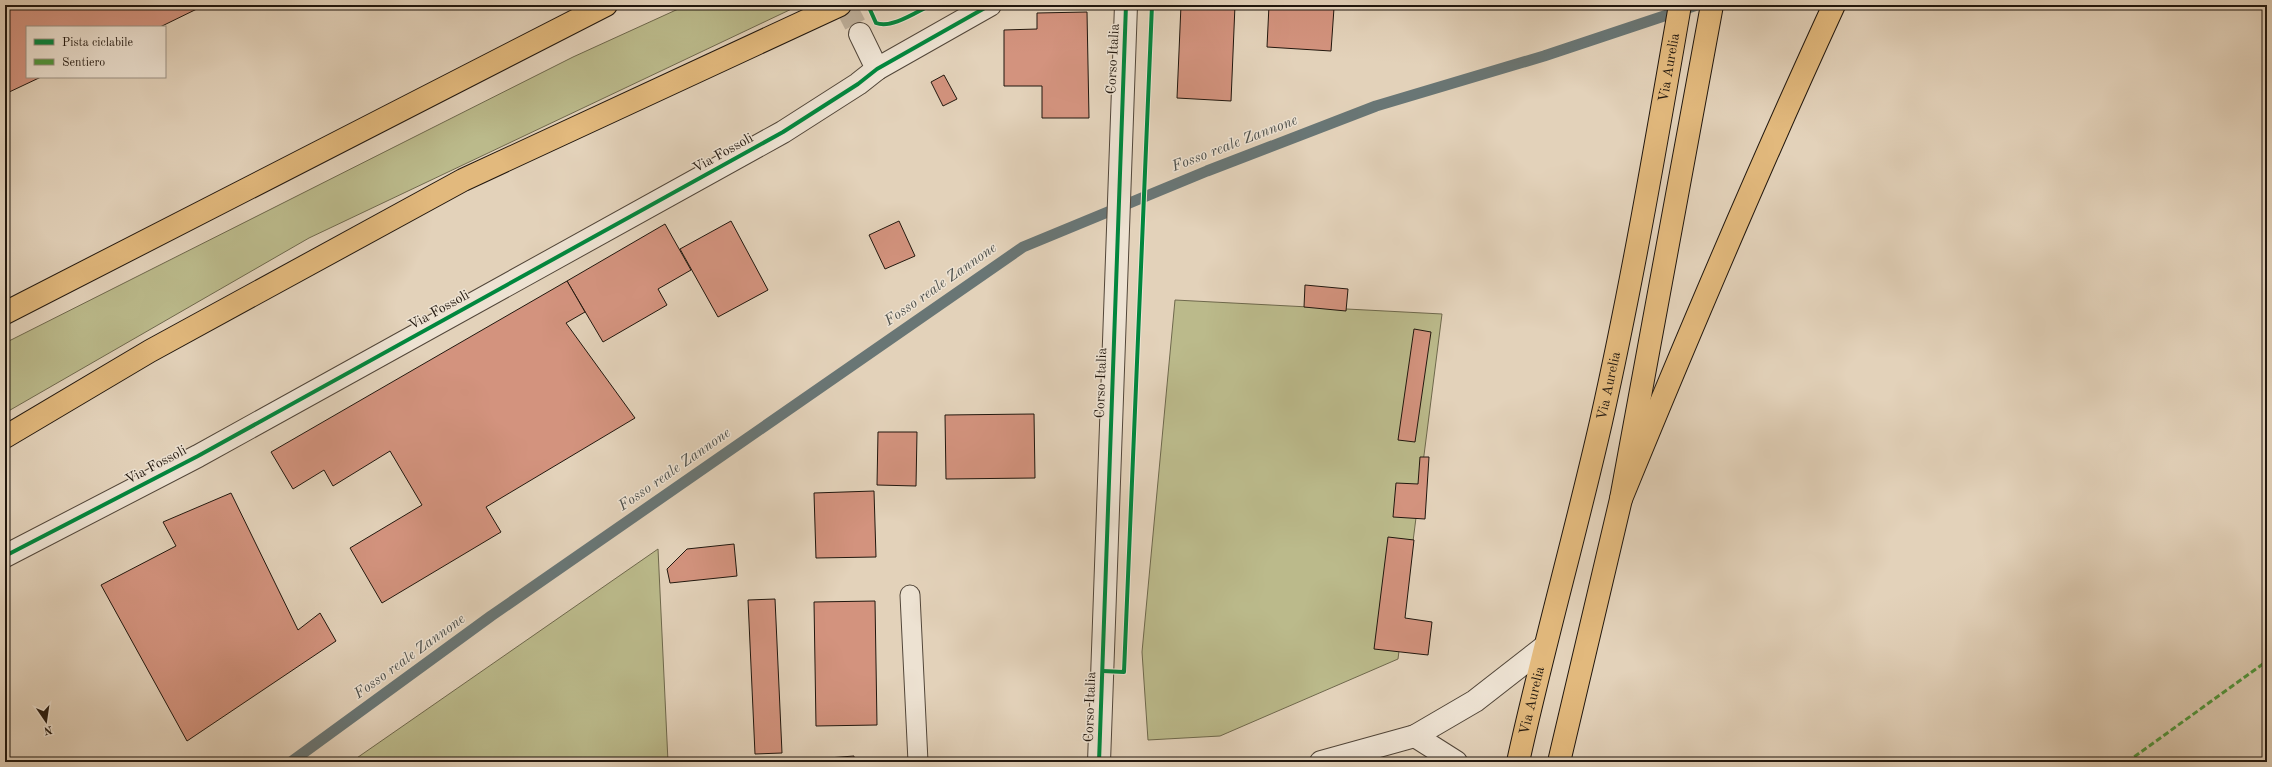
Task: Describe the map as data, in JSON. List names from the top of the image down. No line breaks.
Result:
{"streets":{"main road":["Via Aurelia"],"street":["Corso Italia","Via Fossoli"]},"water":["Fosso reale Zannone"],"legend":["Pista ciclabile","Sentiero"],"north":"bottom"}
